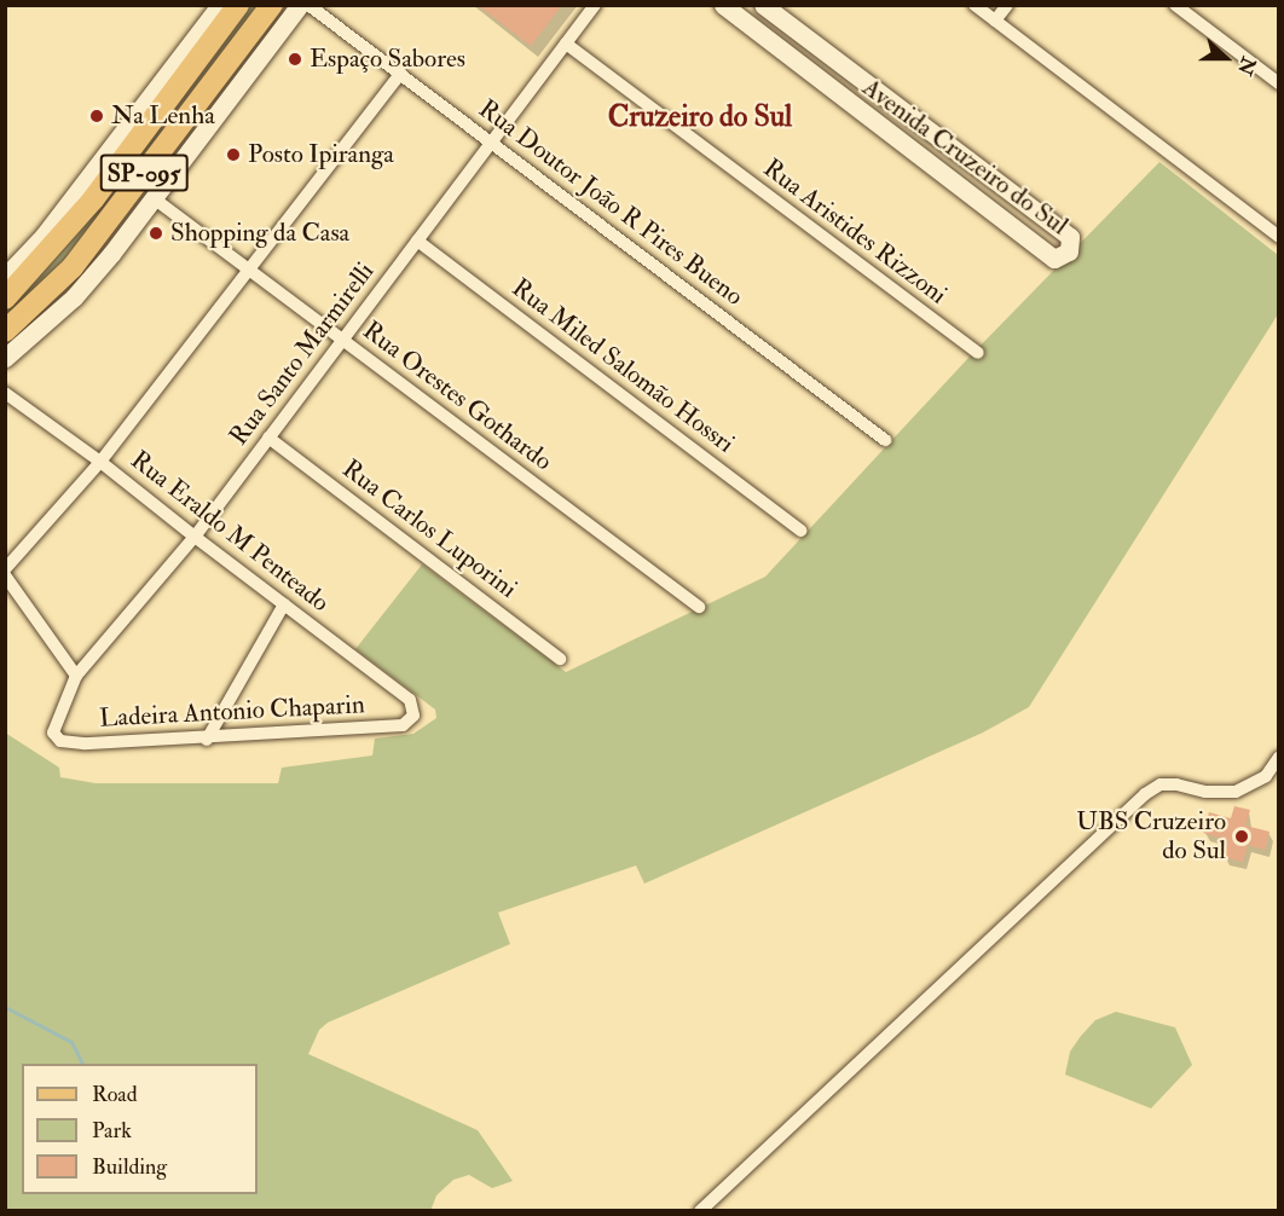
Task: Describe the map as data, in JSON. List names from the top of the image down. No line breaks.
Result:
{"streets":{"main road":["SP-095"],"street":["Avenida Cruzeiro do Sul","Rua Doutor João R Pires Bueno","Rua Aristides Rizzoni","Rua Santo Marmirelli","Rua Miled Salomão Hossri","Rua Orestes Gothardo","Rua Carlos Luporini","Rua Eraldo M Penteado","Ladeira Antonio Chaparin"]},"crossings":[["Rua Doutor João R Pires Bueno","Rua Santo Marmirelli"],["Rua Aristides Rizzoni","Rua Santo Marmirelli"],["Rua Santo Marmirelli","Rua Miled Salomão Hossri"],["Rua Santo Marmirelli","Rua Orestes Gothardo"],["Rua Santo Marmirelli","Rua Carlos Luporini"],["Rua Santo Marmirelli","Rua Eraldo M Penteado"],["Rua Santo Marmirelli","Ladeira Antonio Chaparin"],["Rua Eraldo M Penteado","Ladeira Antonio Chaparin"]],"districts":["Cruzeiro do Sul"],"places":["Espaço Sabores","Na Lenha","Posto Ipiranga","Shopping da Casa","UBS Cruzeiro do Sul"],"legend":["Road","Park","Building"],"north":"right"}
